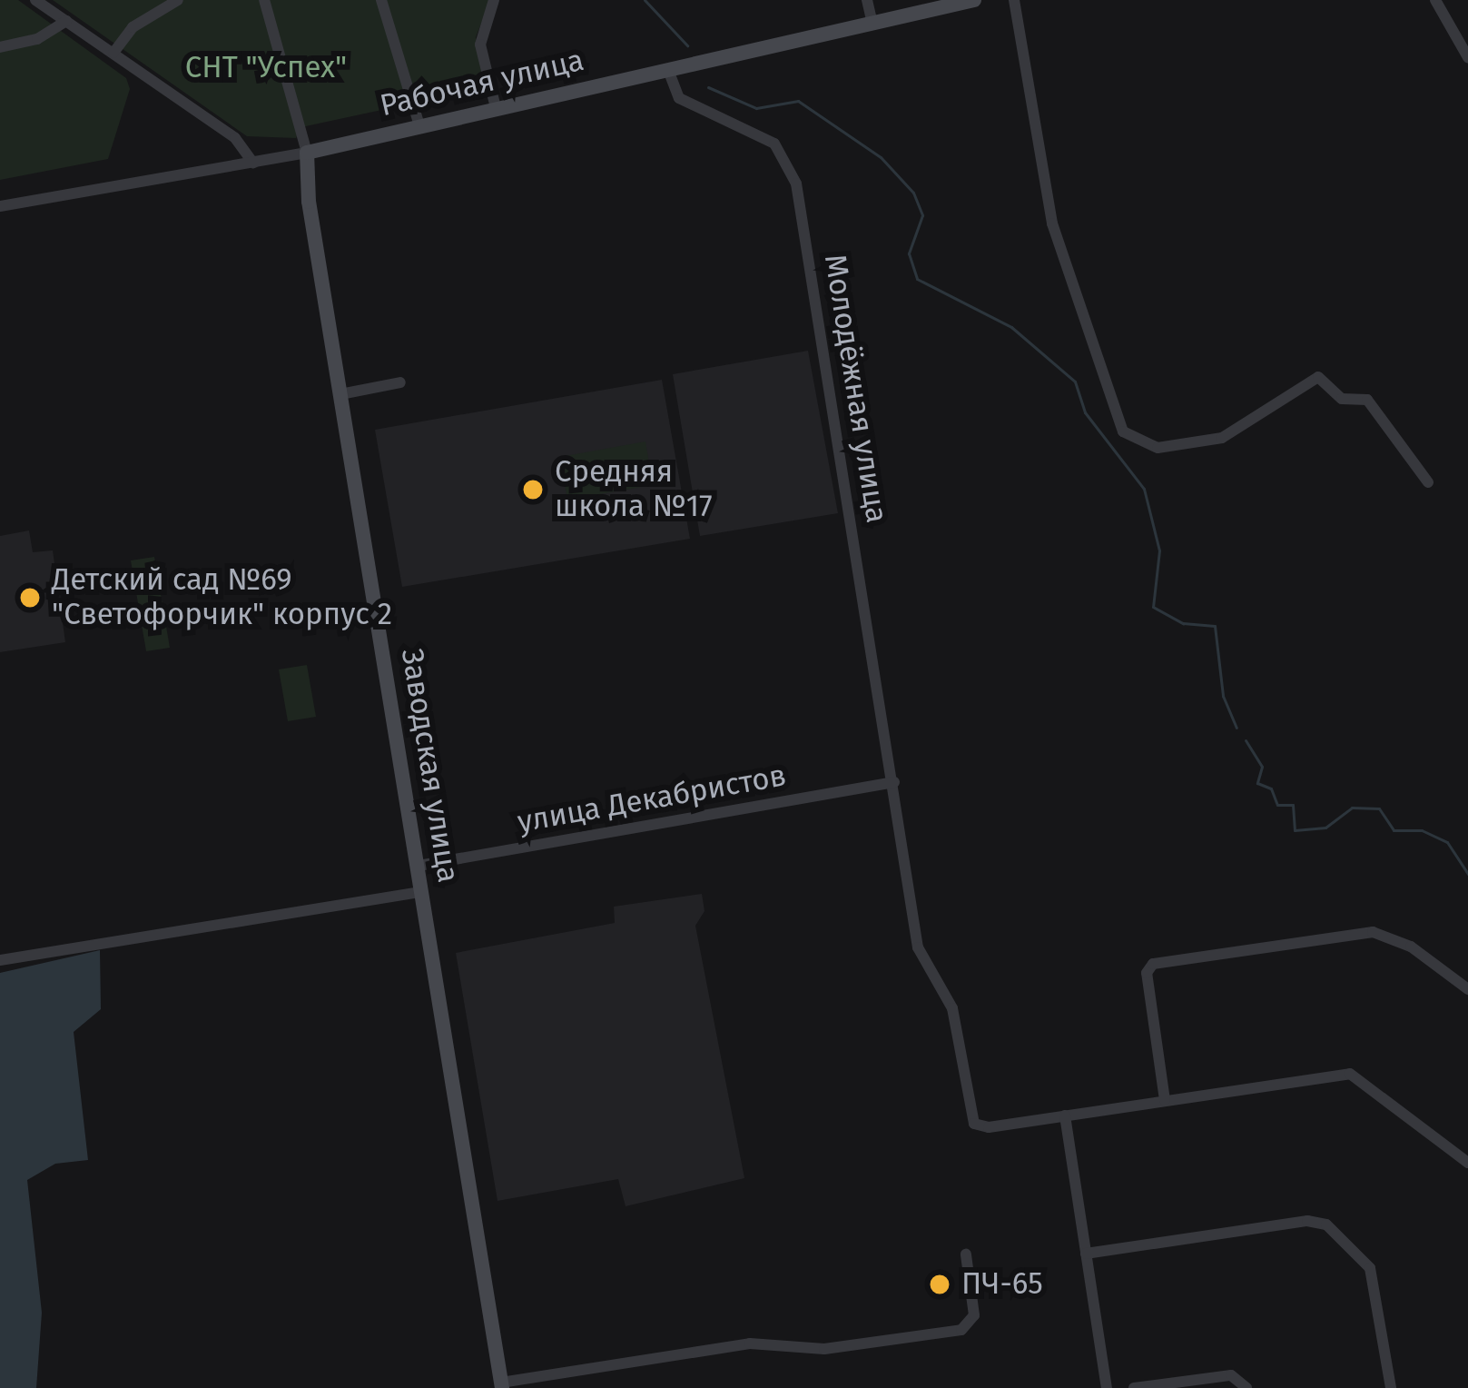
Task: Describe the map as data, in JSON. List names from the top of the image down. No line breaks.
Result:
{"streets":{"street":["Рабочая улица","Молодёжная улица","Заводская улица","улица Декабристов"]},"crossings":[["Рабочая улица","Молодёжная улица"],["Рабочая улица","Заводская улица"],["Молодёжная улица","улица Декабристов"],["Заводская улица","улица Декабристов"]],"parks":["СНТ \"Успех\""],"places":["Средняя школа №17","Детский сад №69 \"Светофорчик\" корпус 2","ПЧ-65"]}
